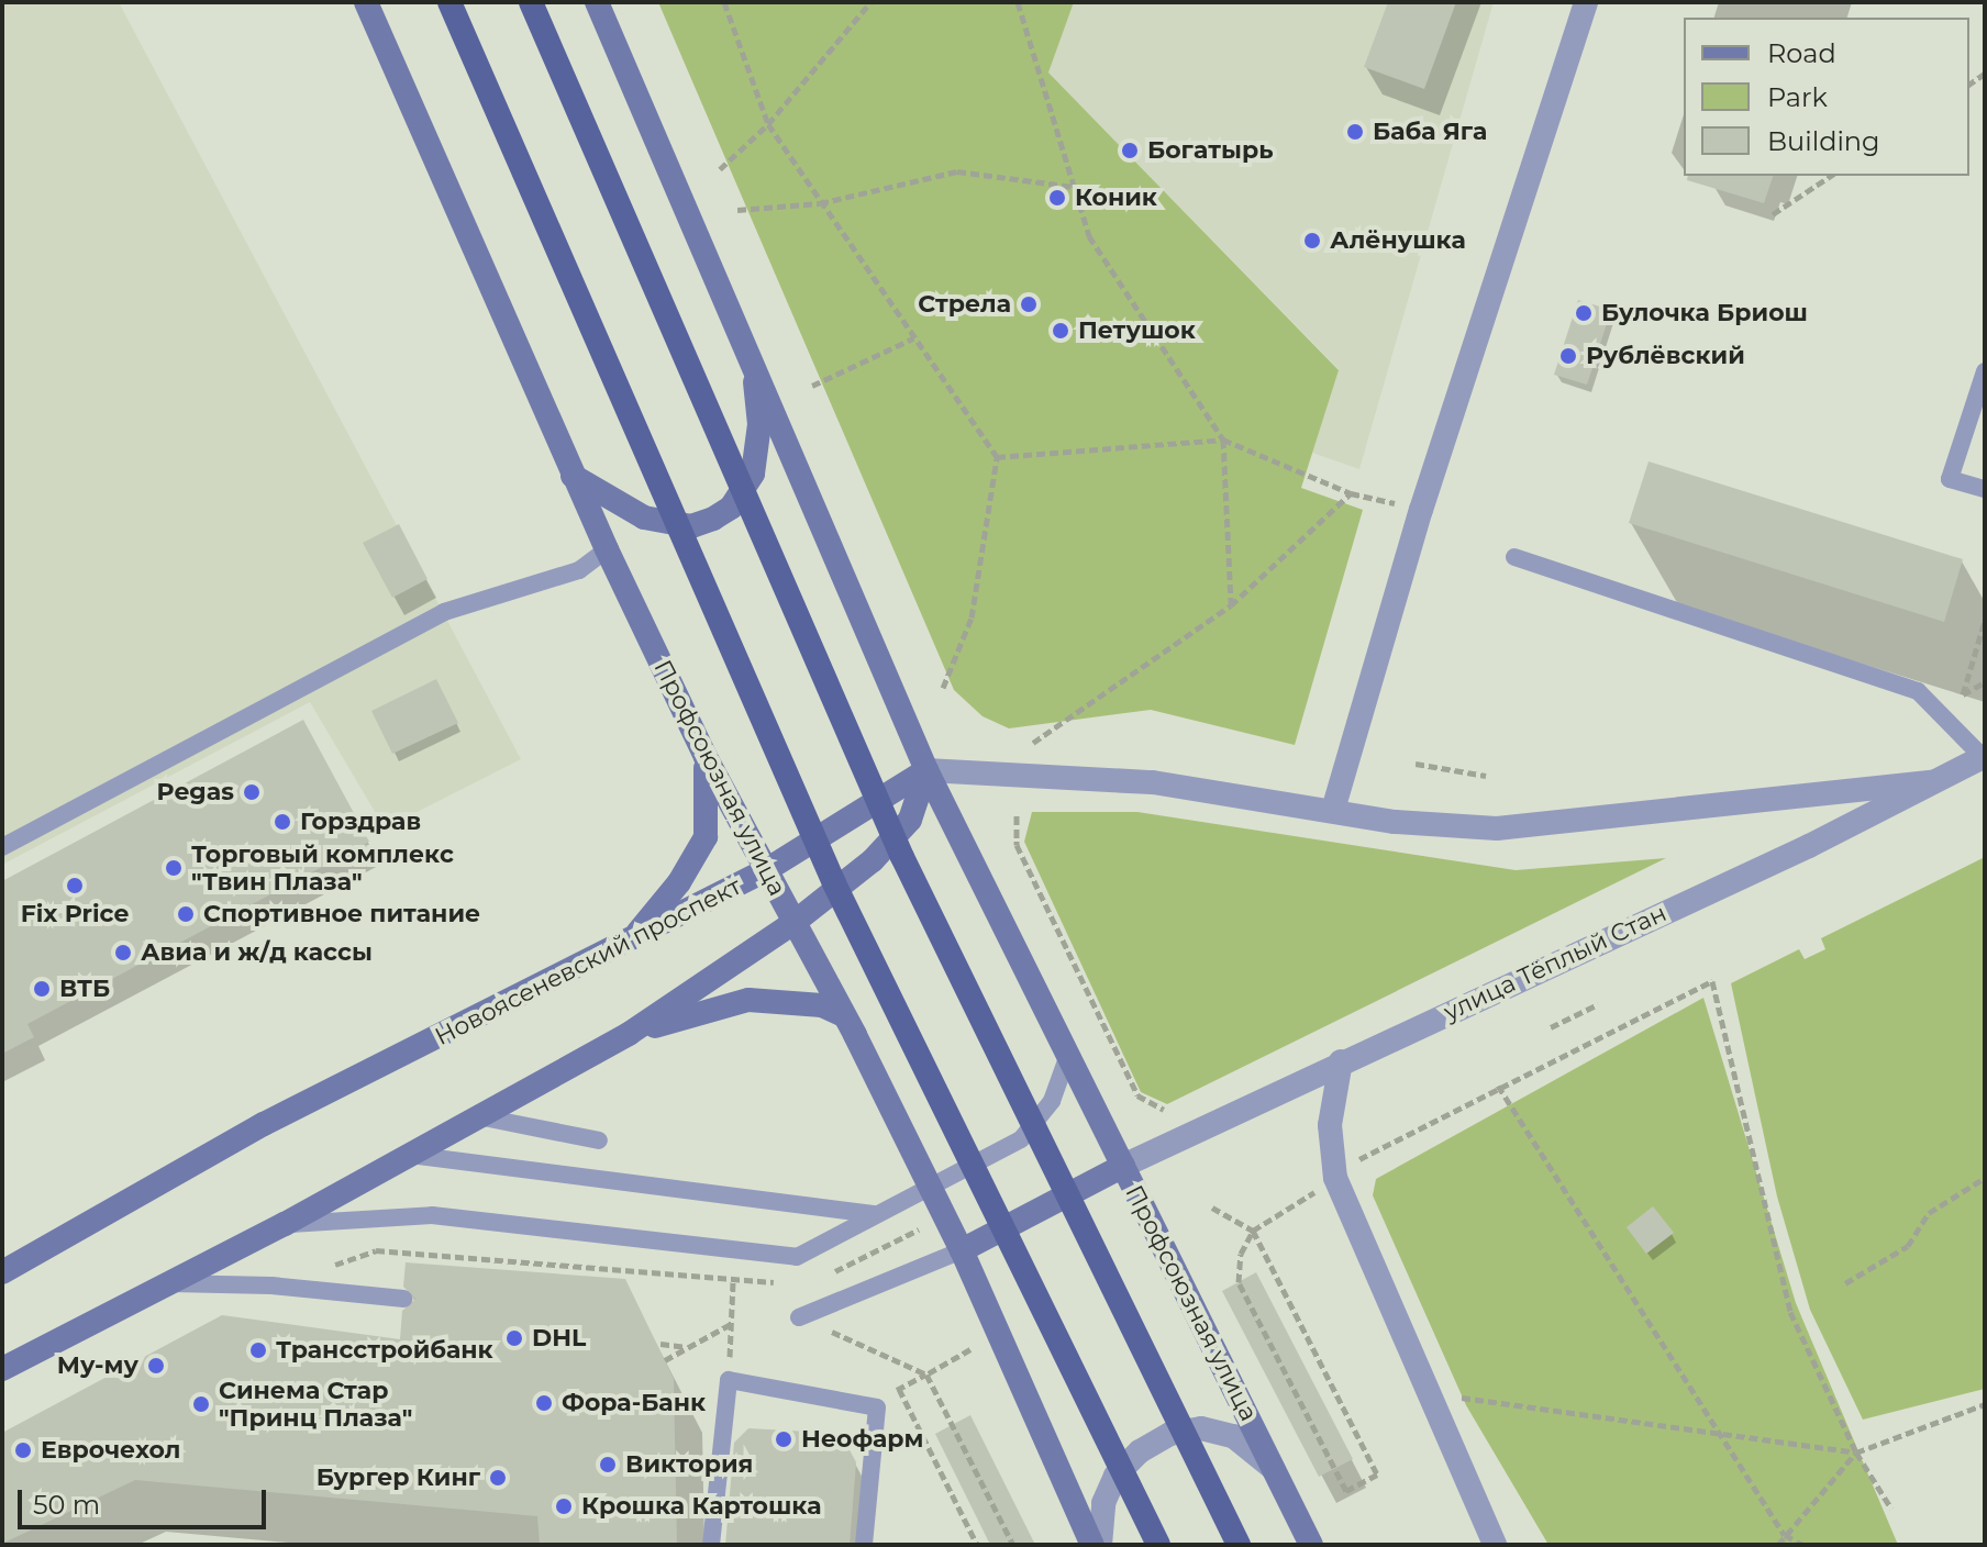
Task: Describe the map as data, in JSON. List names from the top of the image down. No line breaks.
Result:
{"streets":{"main road":["Профсоюзная улица","Новоясеневский проспект"],"street":["улица Тёплый Стан"]},"crossings":[["Профсоюзная улица","Новоясеневский проспект"],["Профсоюзная улица","улица Тёплый Стан"]],"places":["Баба Яга","Богатырь","Коник","Алёнушка","Стрела","Булочка Бриош","Петушок","Рублёвский","Pegas","Горздрав","Торговый комплекс \"Твин Плаза\"","Fix Price","Спортивное питание","Авиа и ж/д кассы","ВТБ","DHL","Трансстройбанк","Му-му","Фора-Банк","Синема Стар \"Принц Плаза\"","Неофарм","Еврочехол","Виктория","Бургер Кинг","Крошка Картошка"],"legend":["Road","Park","Building"],"scale_bar":"50 m"}
